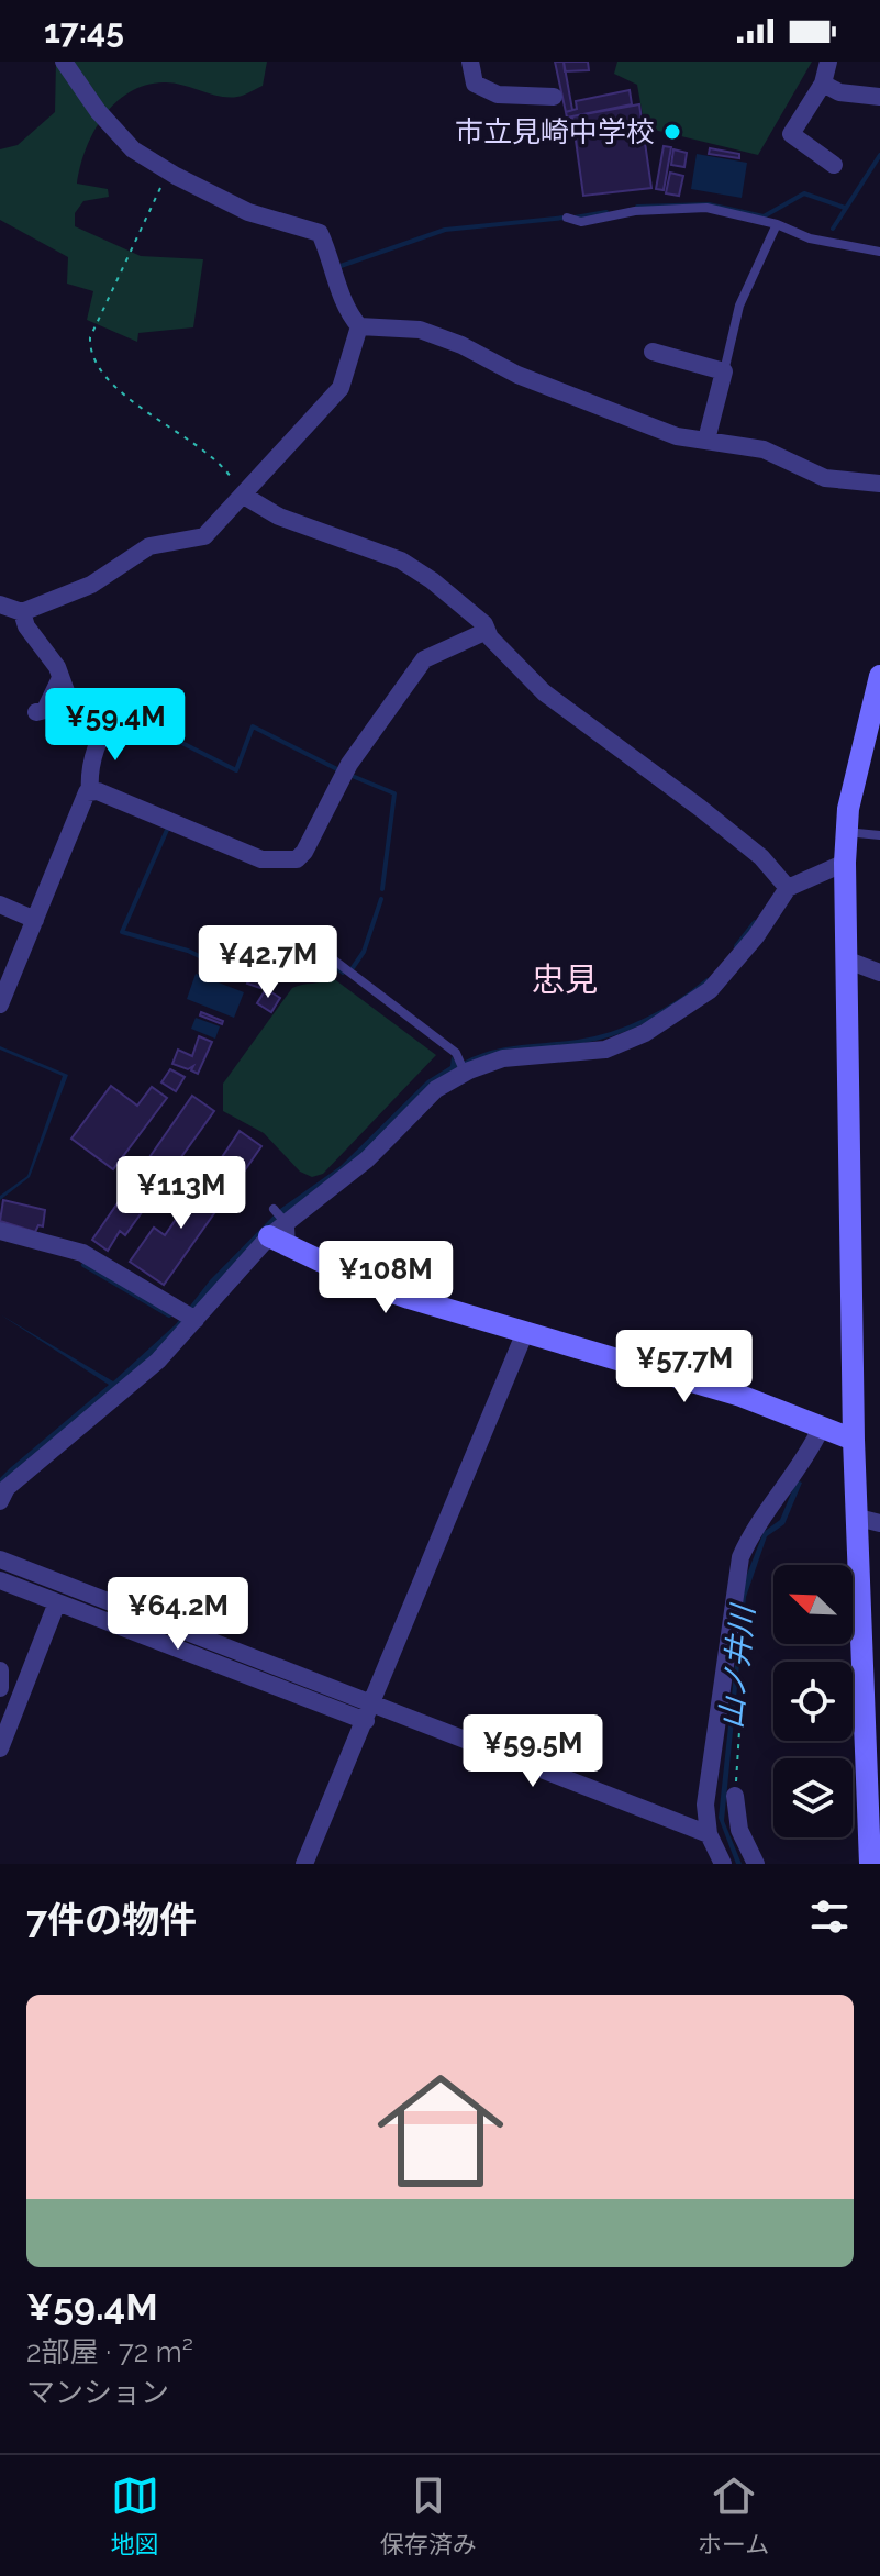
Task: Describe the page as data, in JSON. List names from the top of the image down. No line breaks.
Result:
{"districts":["忠見"],"water":["山ノ井川"],"places":["市立見崎中学校"],"north":"top left","page":{"status":"17:45","price":["¥59.4M","¥42.7M","¥113M","¥108M","¥57.7M","¥64.2M","¥59.5M"],"heading":"7件の物件","list":[{"name":"¥59.4M","note":"2部屋 · 72 m² · マンション"}],"tabs":["地図","保存済み","ホーム"]}}
